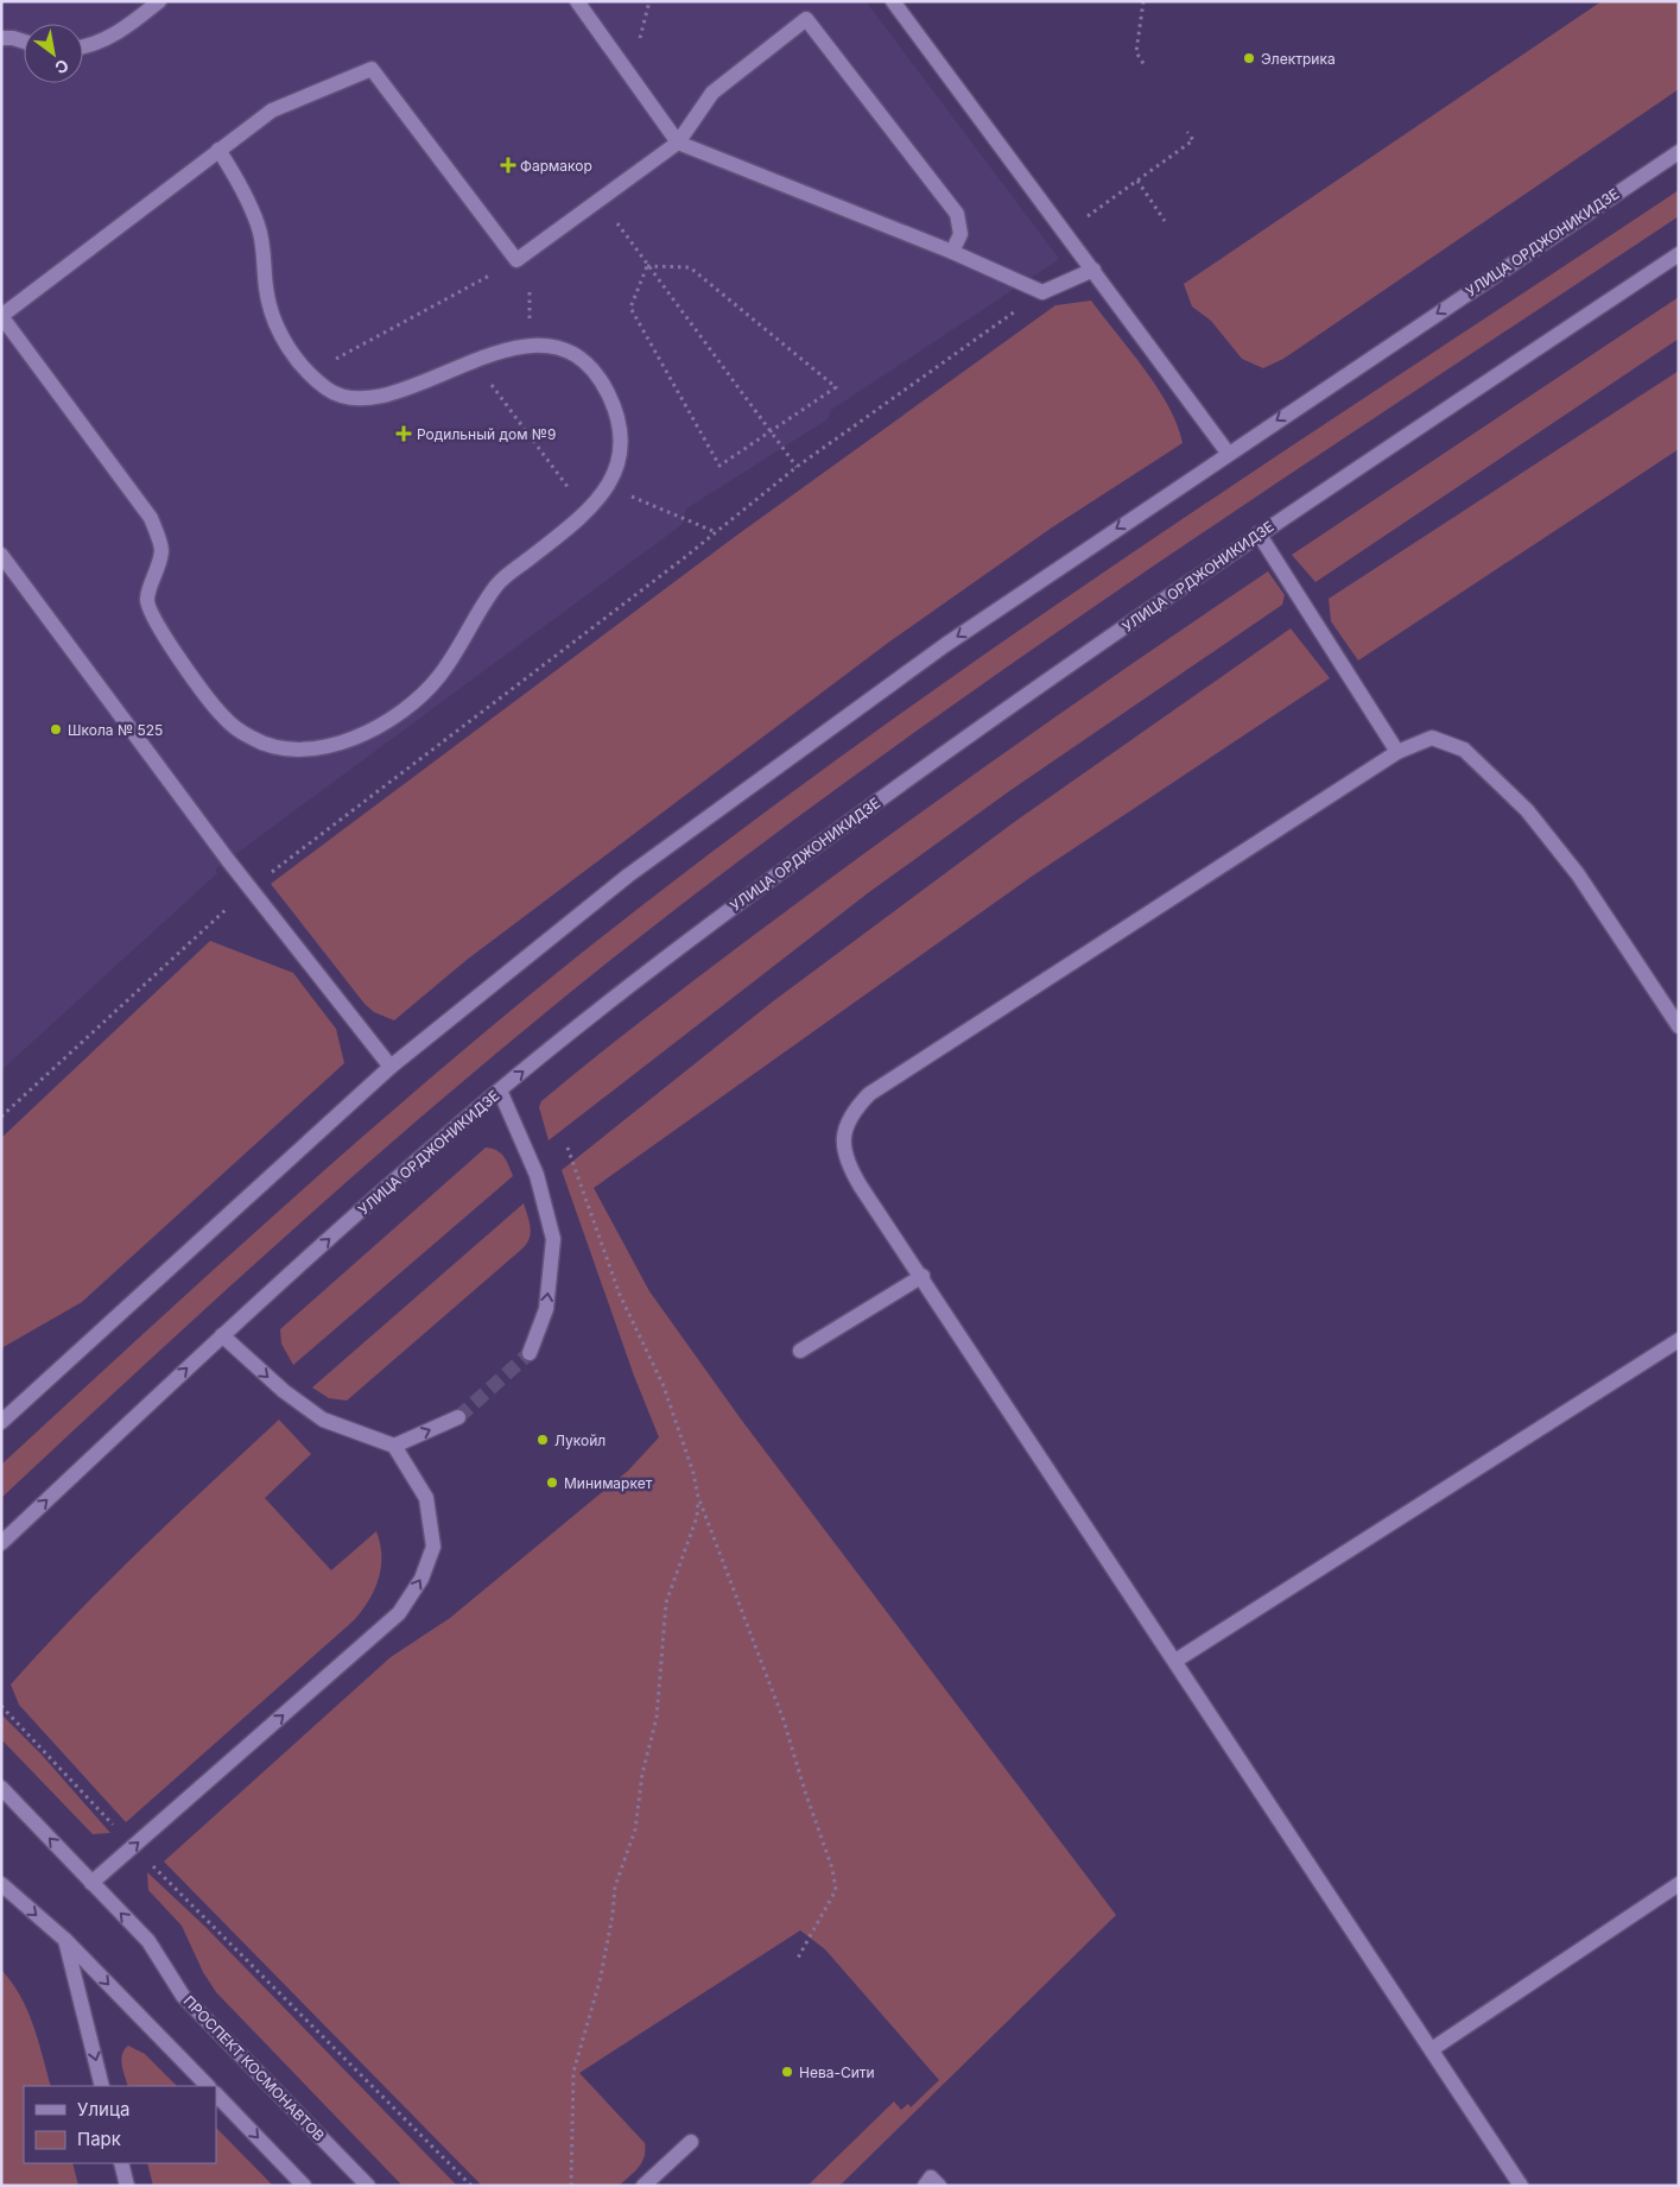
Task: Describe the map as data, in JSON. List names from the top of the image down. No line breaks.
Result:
{"streets":{"street":["УЛИЦА ОРДЖОНИКИДЗЕ","ПРОСПЕКТ КОСМОНАВТОВ"]},"places":{"other":["Электрика","Школа № 525","Лукойл","Минимаркет","Нева-Сити"],"health":["Фармакор","Родильный дом №9"]},"legend":["Улица","Парк"],"north":"bottom right"}
